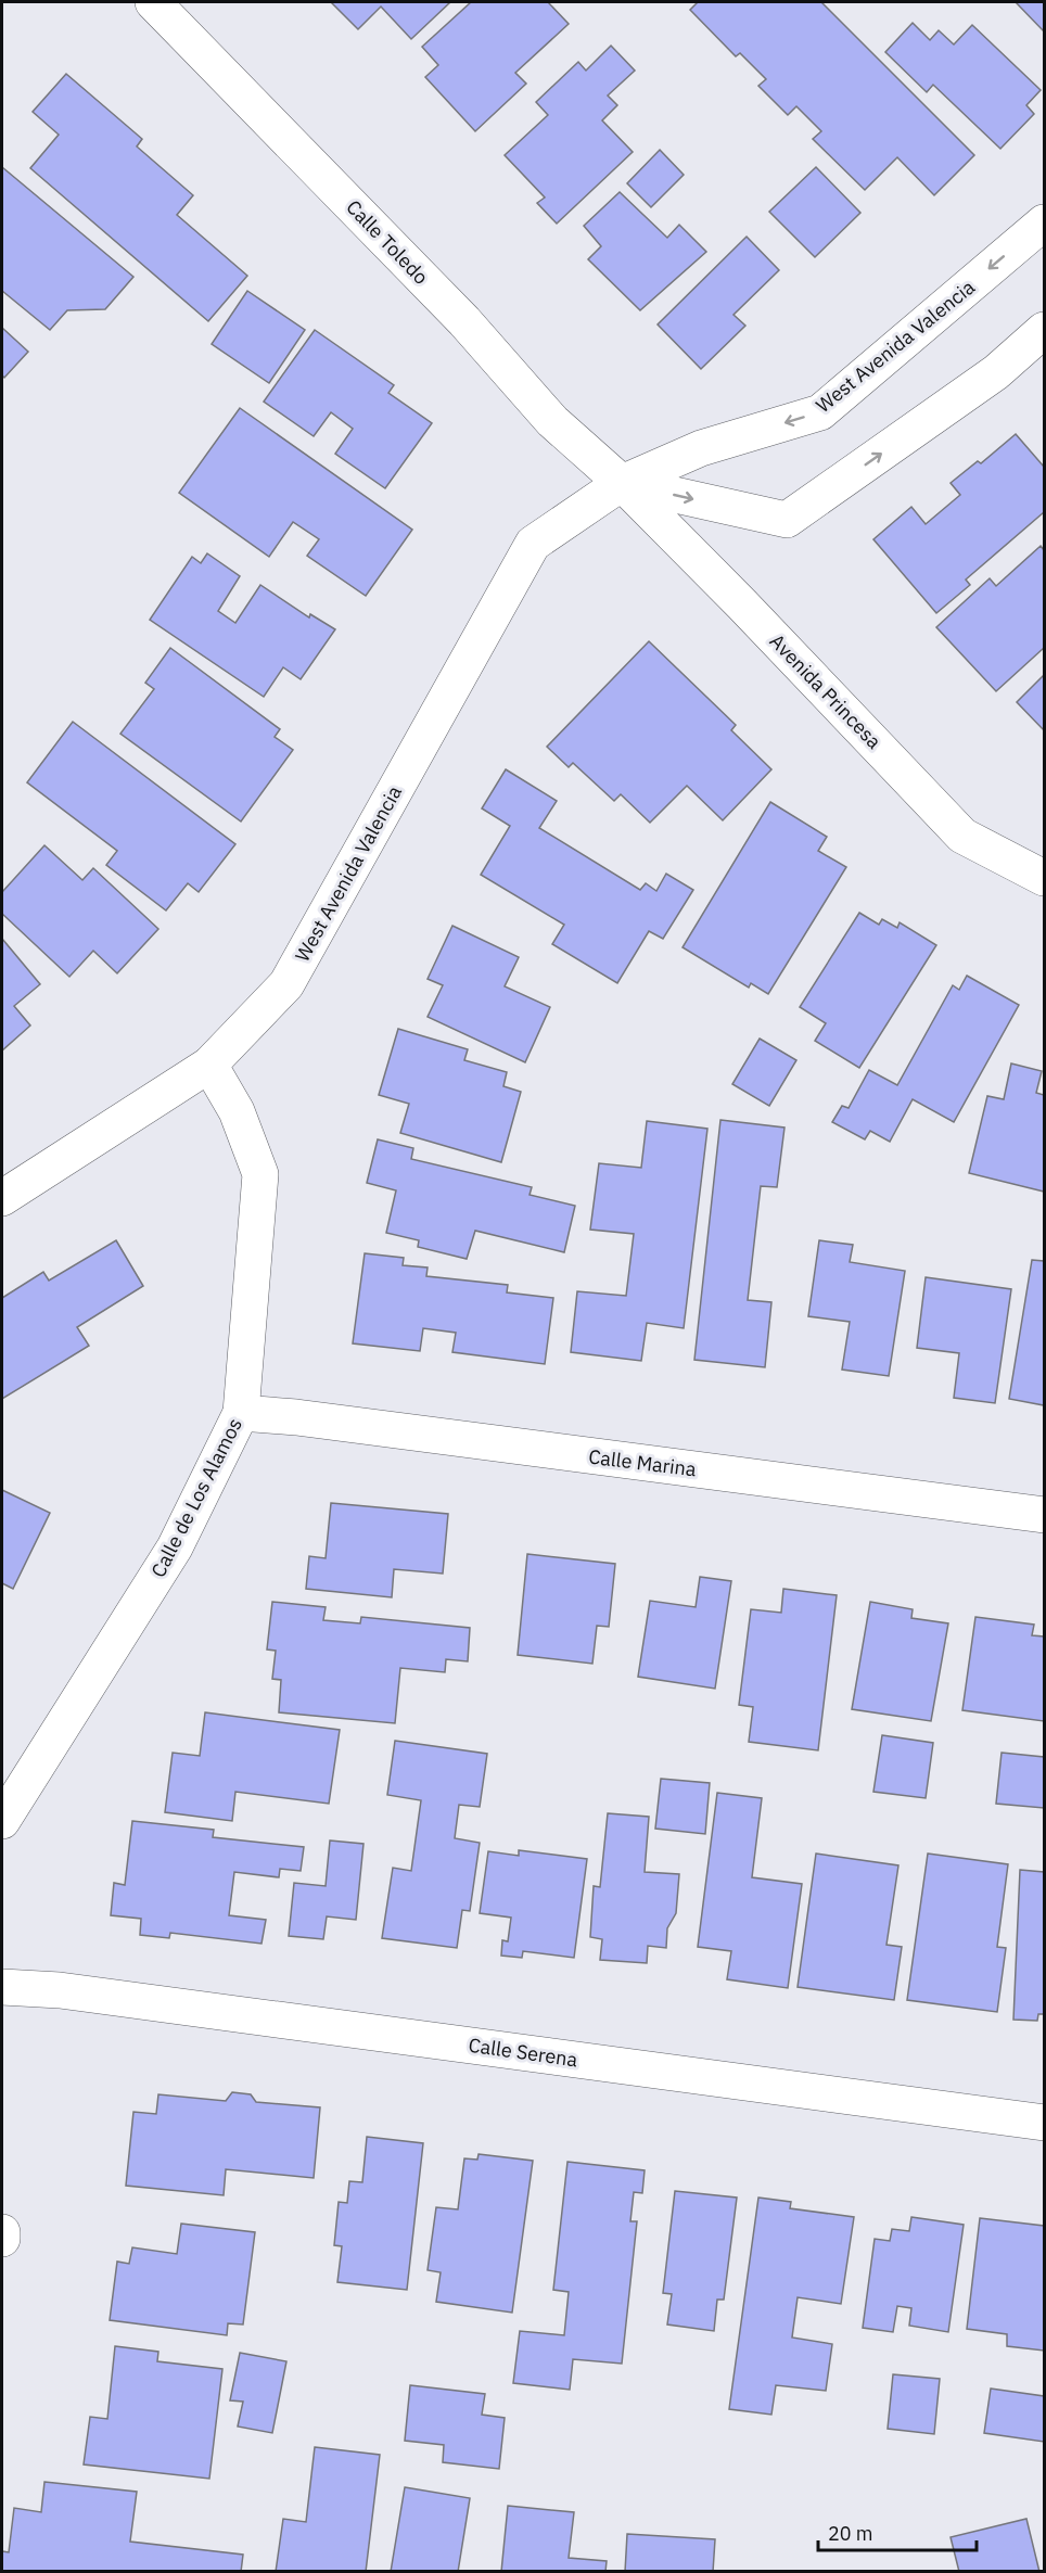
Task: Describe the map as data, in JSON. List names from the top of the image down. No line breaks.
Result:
{"streets":{"street":["Calle Toledo","West Avenida Valencia","Avenida Princesa","Calle Marina","Calle de Los Alamos","Calle Serena"]},"crossings":[["Calle Toledo","West Avenida Valencia"],["Calle Toledo","Avenida Princesa"],["West Avenida Valencia","Avenida Princesa"],["West Avenida Valencia","Calle de Los Alamos"],["Calle Marina","Calle de Los Alamos"]],"scale_bar":"20 m"}
